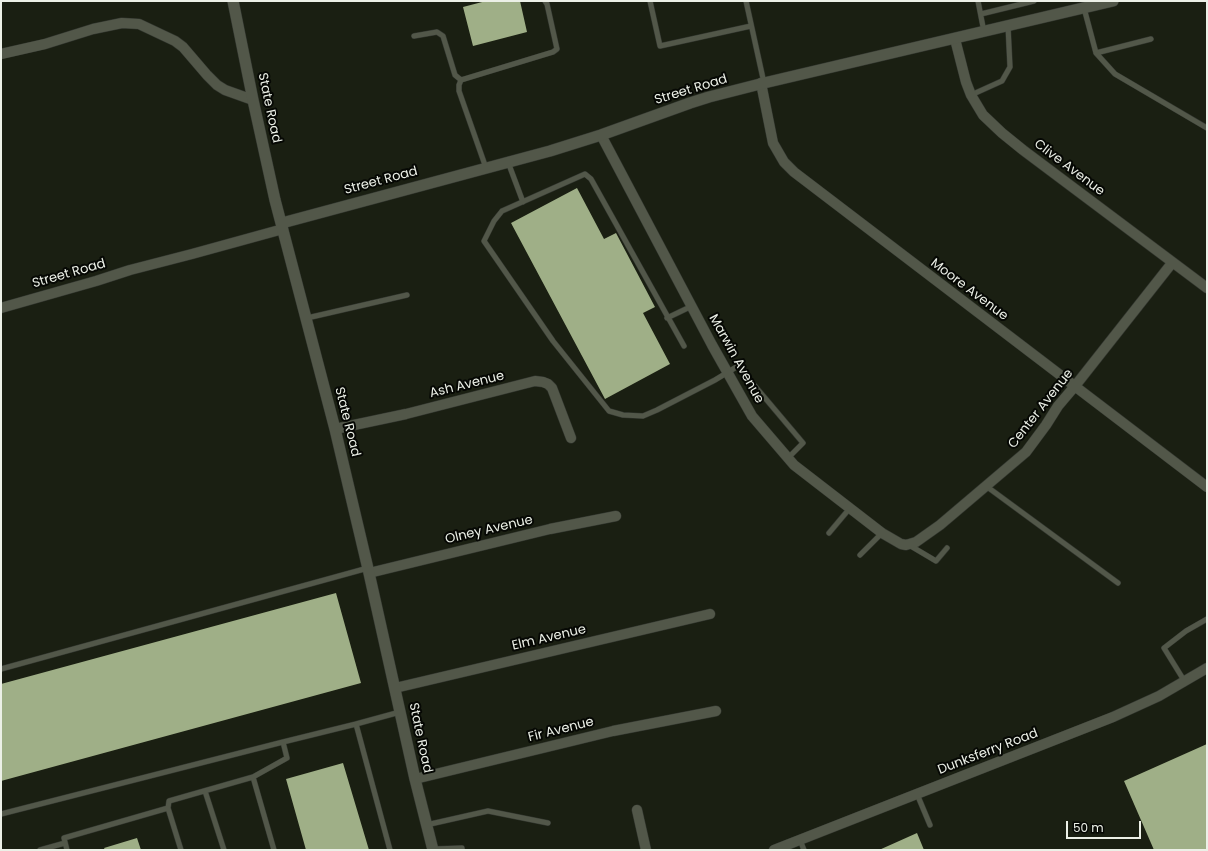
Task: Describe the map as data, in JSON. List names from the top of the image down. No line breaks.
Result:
{"streets":{"main road":["Street Road","State Road"],"street":["Clive Avenue","Moore Avenue","Marwin Avenue","Ash Avenue","Center Avenue","Olney Avenue","Elm Avenue","Fir Avenue","Dunksferry Road"]},"crossings":[["Street Road","State Road"],["Street Road","Clive Avenue"],["Street Road","Moore Avenue"],["Street Road","Marwin Avenue"],["State Road","Ash Avenue"],["State Road","Olney Avenue"],["State Road","Elm Avenue"],["State Road","Fir Avenue"],["Clive Avenue","Center Avenue"],["Moore Avenue","Center Avenue"],["Marwin Avenue","Center Avenue"]],"scale_bar":"50 m"}
